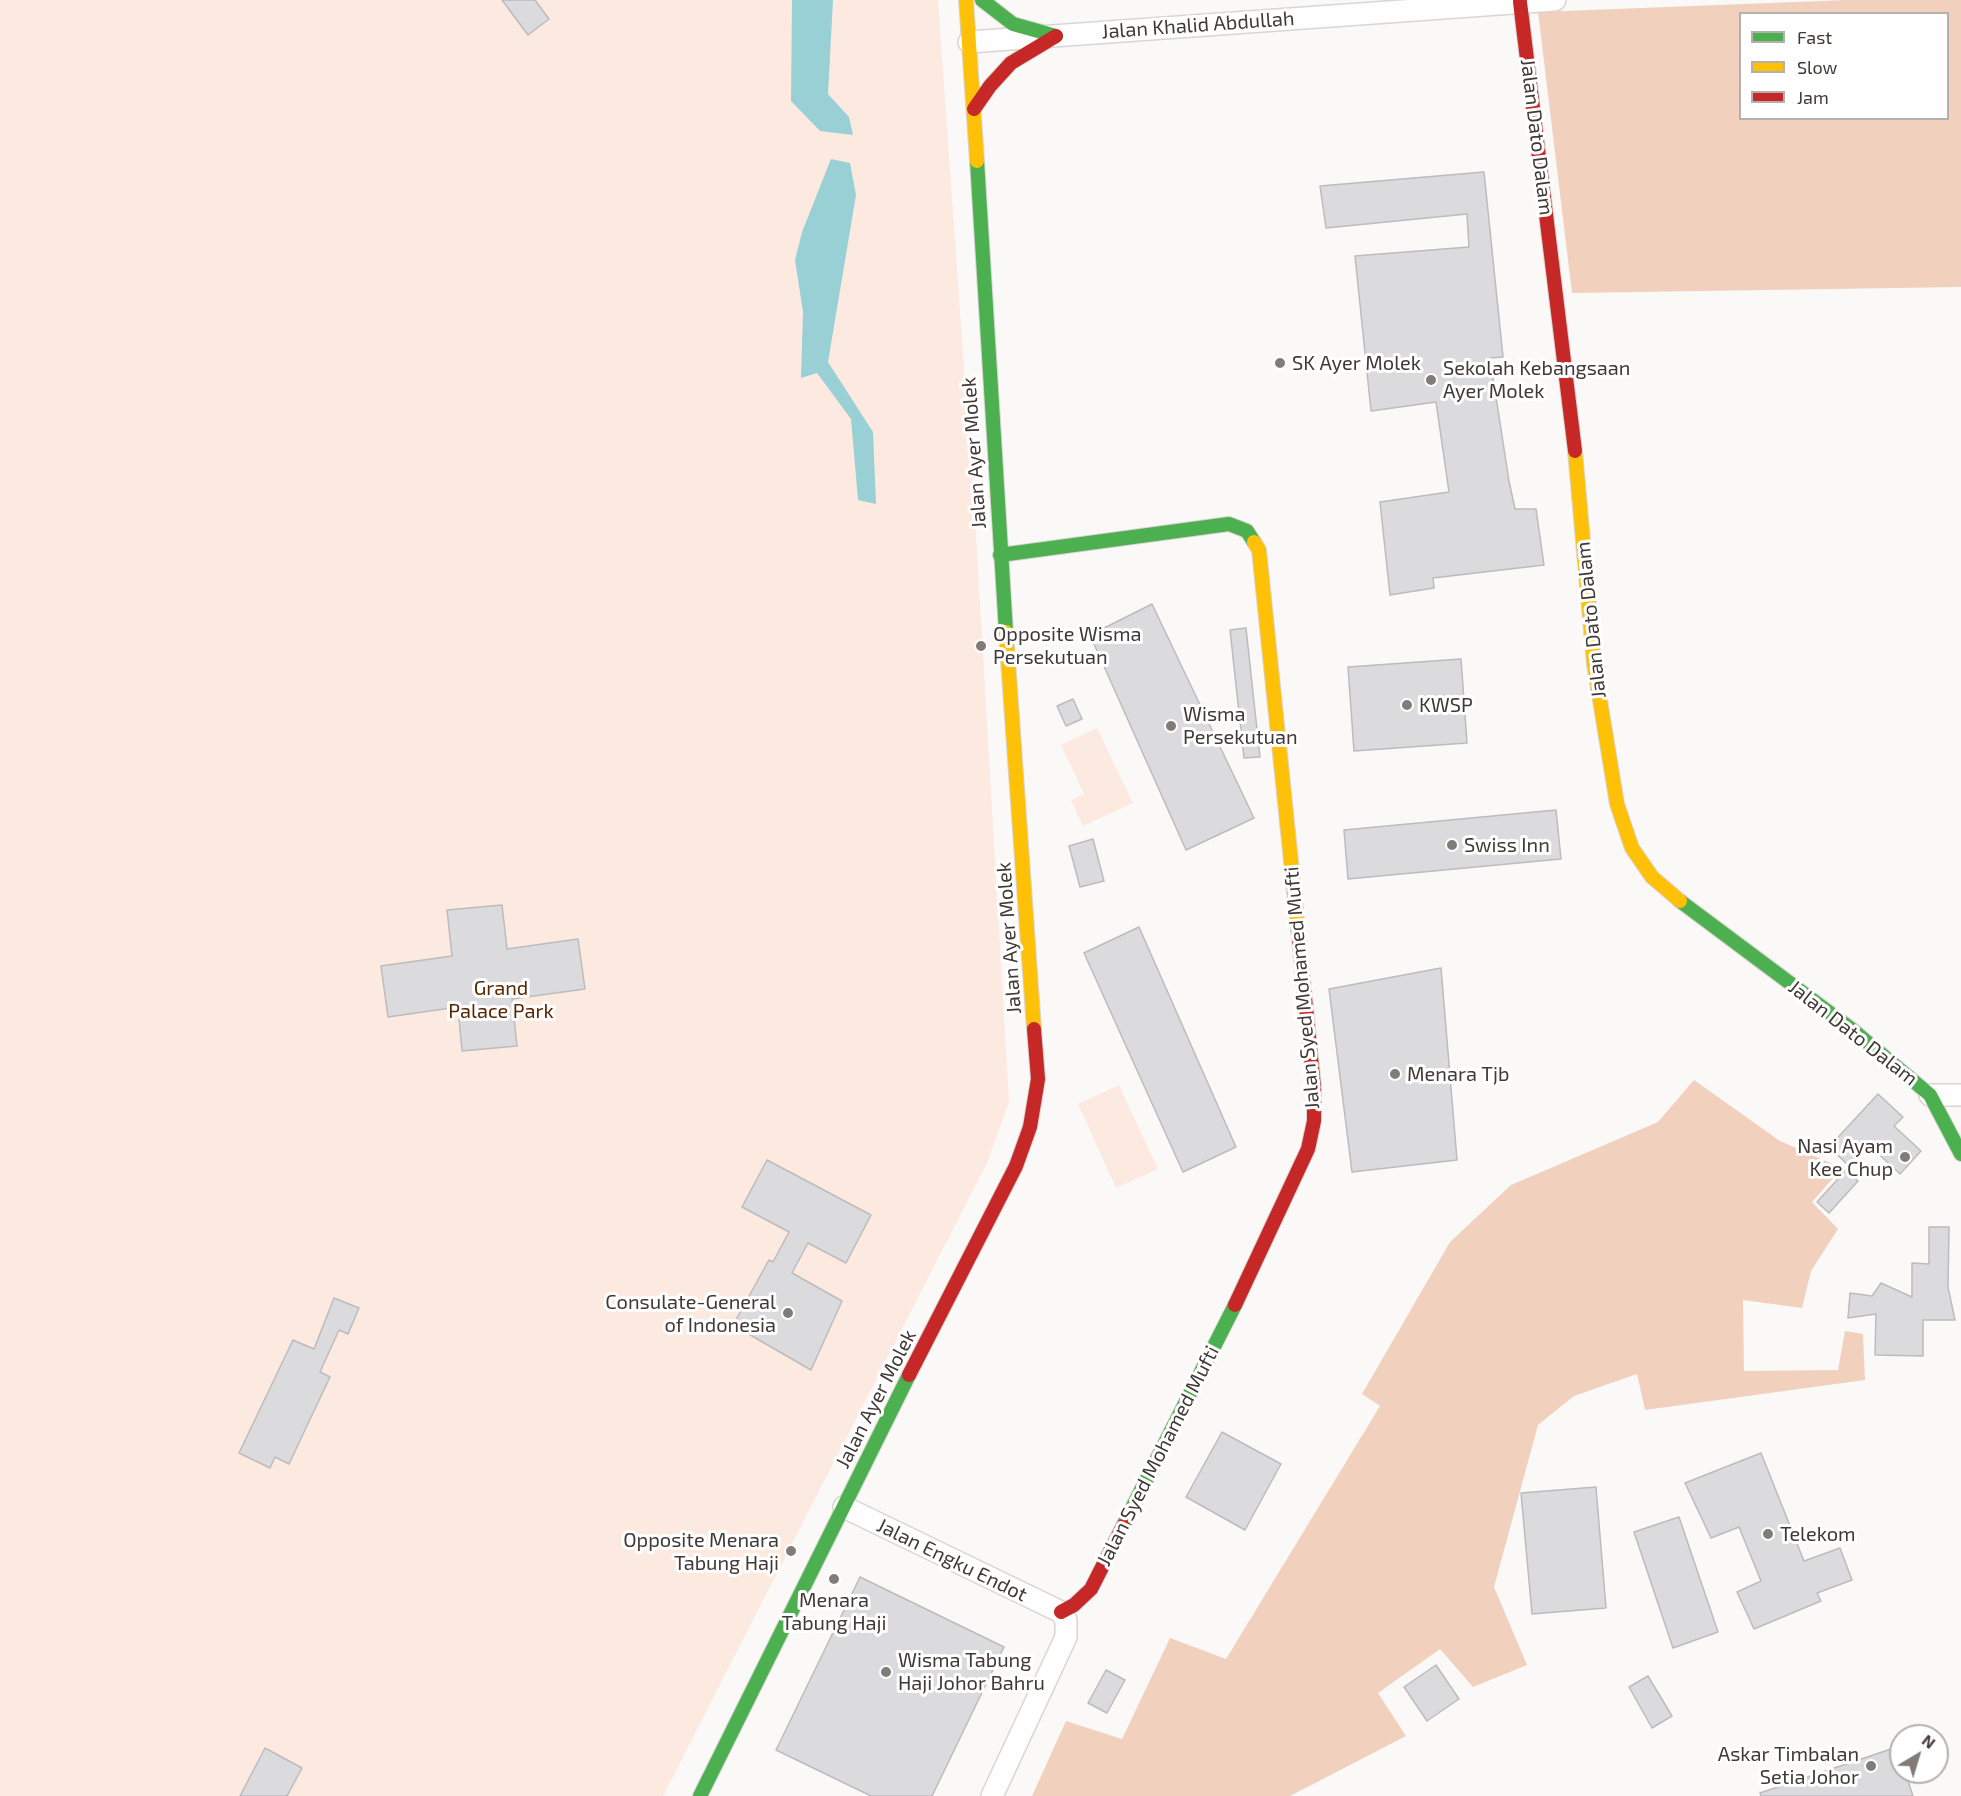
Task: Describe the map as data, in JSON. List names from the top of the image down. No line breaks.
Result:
{"streets":{"street":["Jalan Khalid Abdullah","Jalan Dato Dalam","Jalan Ayer Molek","Jalan Syed Mohamed Mufti","Jalan Engku Endot"]},"crossings":[["Jalan Khalid Abdullah","Jalan Dato Dalam"],["Jalan Khalid Abdullah","Jalan Ayer Molek"],["Jalan Ayer Molek","Jalan Syed Mohamed Mufti"],["Jalan Ayer Molek","Jalan Engku Endot"],["Jalan Syed Mohamed Mufti","Jalan Engku Endot"]],"parks":["Grand Palace Park"],"places":["SK Ayer Molek","Sekolah Kebangsaan Ayer Molek","Opposite Wisma Persekutuan","KWSP","Wisma Persekutuan","Swiss Inn","Menara Tjb","Nasi Ayam Kee Chup","Consulate-General of Indonesia","Telekom","Opposite Menara Tabung Haji","Menara Tabung Haji","Wisma Tabung Haji Johor Bahru","Askar Timbalan Setia Johor"],"legend":["Fast","Slow","Jam"],"north":"top right"}
